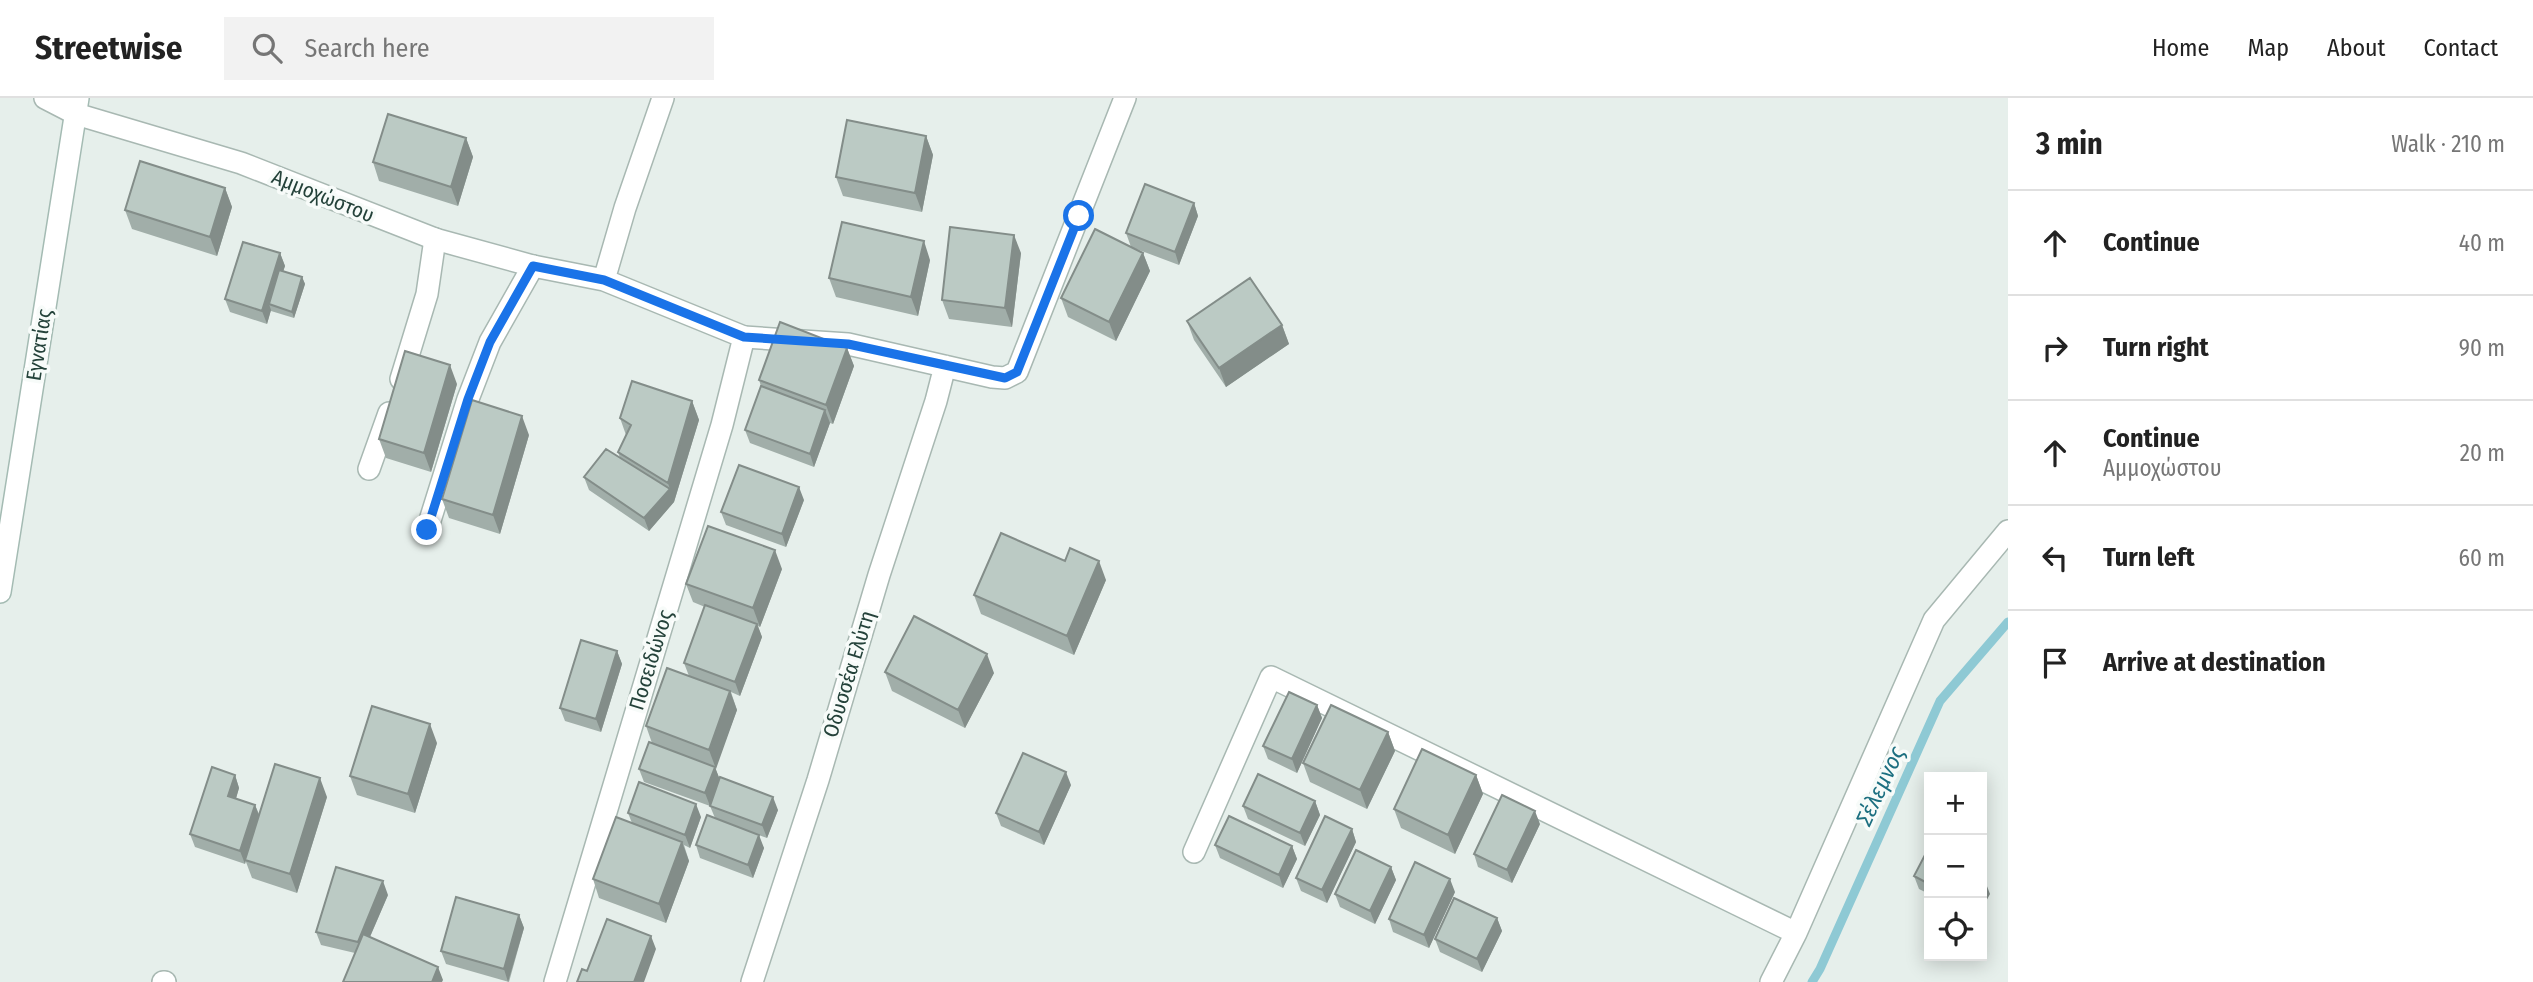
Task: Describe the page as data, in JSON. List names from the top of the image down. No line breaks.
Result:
{"streets":{"street":["Αμμοχώστου","Εγνατίας","Ποσειδώνος","Οδυσσέα Ελύτη"]},"crossings":[["Αμμοχώστου","Εγνατίας"],["Αμμοχώστου","Ποσειδώνος"],["Αμμοχώστου","Οδυσσέα Ελύτη"]],"water":["Σέλεμνος"],"page":{"header":"Streetwise","search":"Search here","nav":["Home","Map","About","Contact"],"heading":["3 min","Walk · 210 m"],"list":[["Continue","40 m"],["Turn right","90 m"],["Continue","Αμμοχώστου","20 m"],["Turn left","60 m"],"Arrive at destination"],"map_buttons":["+","−"]}}
